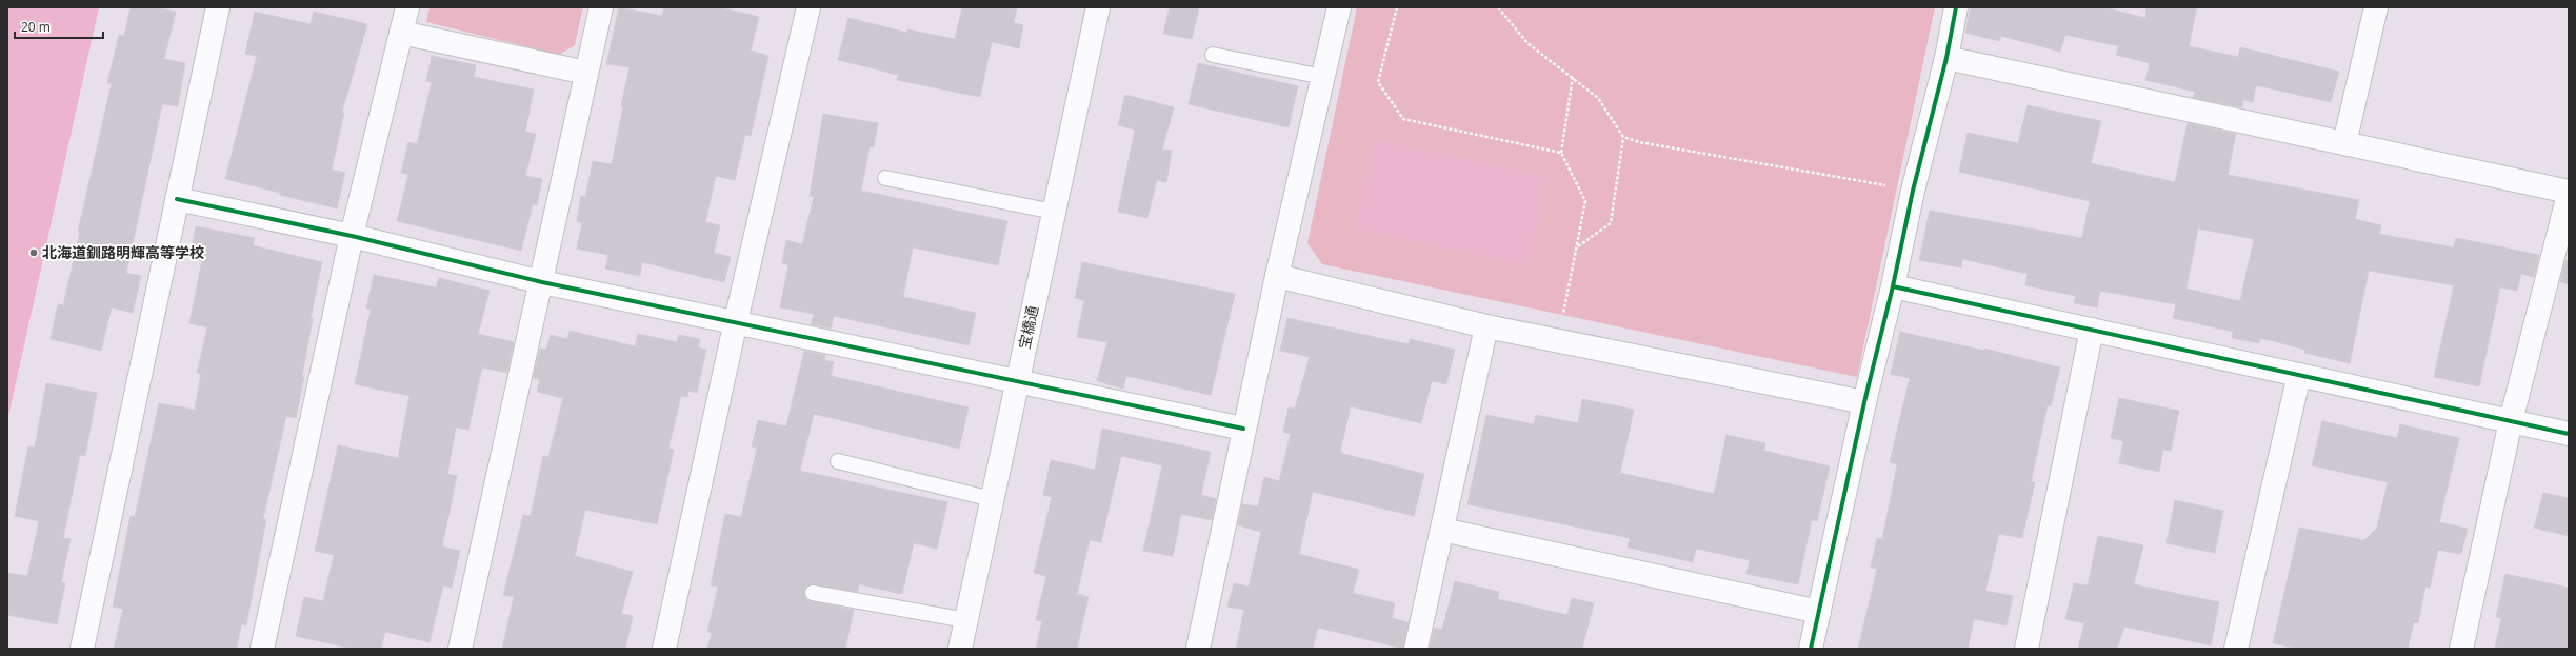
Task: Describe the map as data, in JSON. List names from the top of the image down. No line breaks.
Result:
{"streets":{"street":["宝橋通"]},"places":["北海道釧路明輝高等学校"],"scale_bar":"20 m"}
